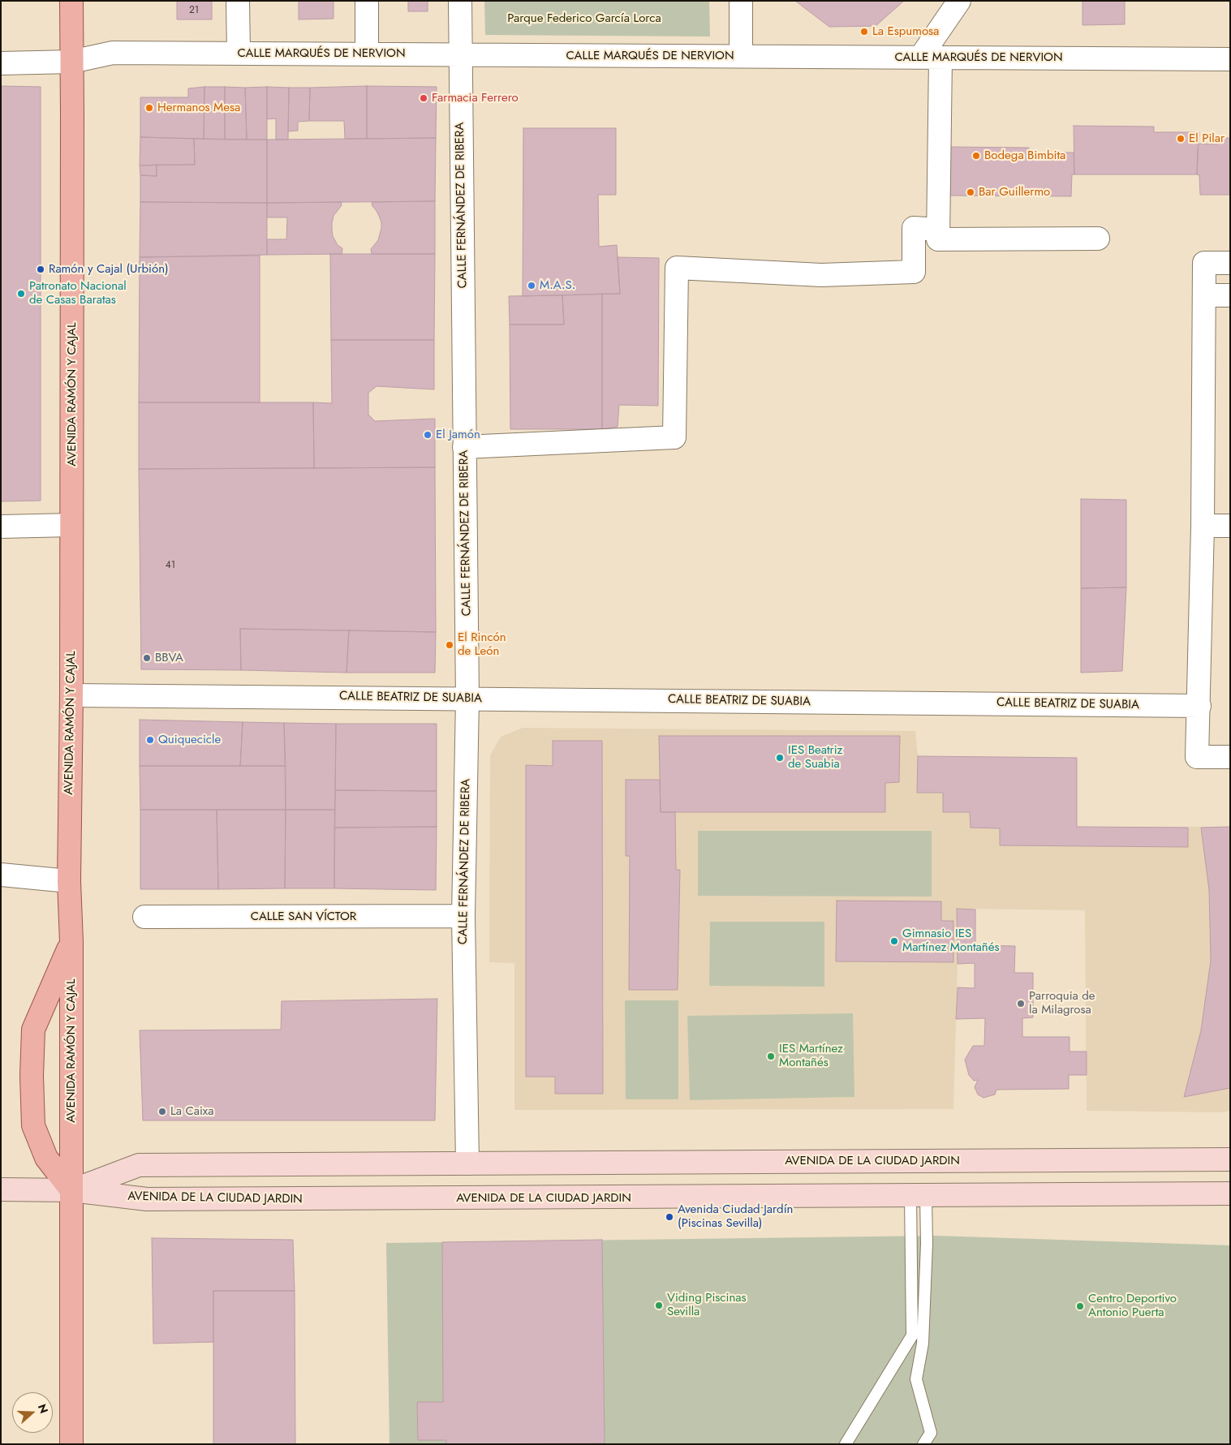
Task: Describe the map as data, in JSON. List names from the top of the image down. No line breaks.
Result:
{"streets":{"main road":["AVENIDA RAMÓN Y CAJAL","AVENIDA DE LA CIUDAD JARDIN"],"street":["CALLE MARQUÉS DE NERVION","CALLE FERNÁNDEZ DE RIBERA","CALLE BEATRIZ DE SUABIA","CALLE SAN VÍCTOR"]},"crossings":[["CALLE MARQUÉS DE NERVION","CALLE FERNÁNDEZ DE RIBERA"],["CALLE MARQUÉS DE NERVION","AVENIDA RAMÓN Y CAJAL"],["CALLE FERNÁNDEZ DE RIBERA","CALLE BEATRIZ DE SUABIA"],["CALLE FERNÁNDEZ DE RIBERA","CALLE SAN VÍCTOR"],["CALLE FERNÁNDEZ DE RIBERA","AVENIDA DE LA CIUDAD JARDIN"],["AVENIDA RAMÓN Y CAJAL","CALLE BEATRIZ DE SUABIA"],["AVENIDA RAMÓN Y CAJAL","AVENIDA DE LA CIUDAD JARDIN"]],"parks":["Parque Federico García Lorca"],"places":["La Espumosa","Farmacia Ferrero","Hermanos Mesa","El Pilar","Bodega Bimbita","Bar Guillermo","Ramón y Cajal (Urbión)","M.A.S.","Patronato Nacional de Casas Baratas","El Jamón","El Rincón de León","BBVA","Quiquecicle","IES Beatriz de Suabia","Gimnasio IES Martínez Montañés","Parroquia de la Milagrosa","IES Martínez Montañés","La Caixa","Avenida Ciudad Jardín (Piscinas Sevilla)","Viding Piscinas Sevilla","Centro Deportivo Antonio Puerta"],"house_numbers":["21","41"],"north":"right"}
